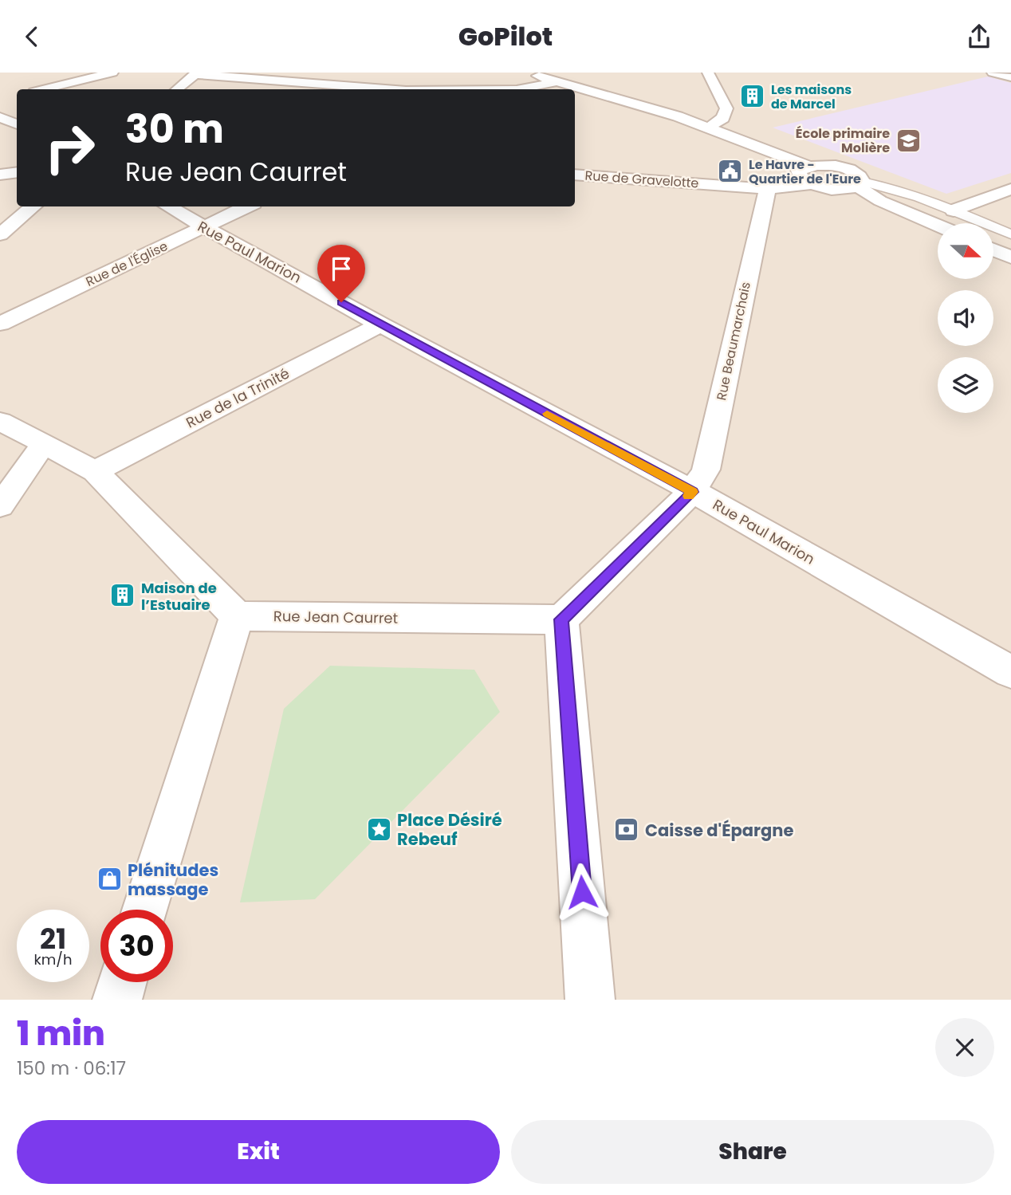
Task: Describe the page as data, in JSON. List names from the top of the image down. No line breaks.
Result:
{"streets":{"street":["Rue de Gravelotte","Rue Paul Marion","Rue de l'Église","Rue Beaumarchais","Rue de la Trinité","Rue Jean Caurret"]},"crossings":[["Rue de Gravelotte","Rue Beaumarchais"],["Rue Paul Marion","Rue de l'Église"],["Rue Paul Marion","Rue Beaumarchais"],["Rue Paul Marion","Rue de la Trinité"]],"places":{"building":["Les maisons de Marcel","Maison de l’Estuaire"],"school or university":["École primaire Molière"],"public building":["Le Havre - Quartier de l'Eure"],"place":["Place Désiré Rebeuf"],"bank":["Caisse d'Épargne"],"shop":["Plénitudes massage"]},"north":"right","page":{"header":"GoPilot","turn":["30 m","Rue Jean Caurret"],"speed":"21 km/h","limit":"30","heading":["1 min","150 m · 06:17"],"buttons":["Exit","Share"]}}
